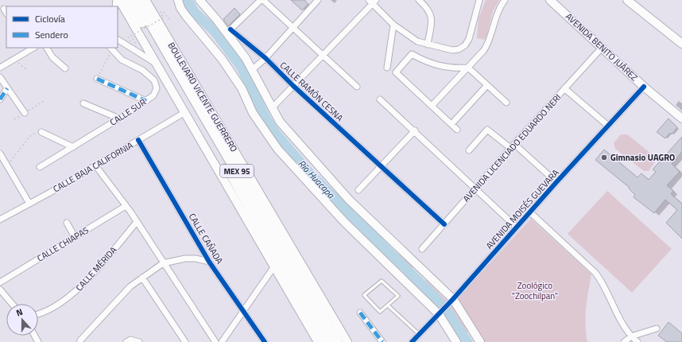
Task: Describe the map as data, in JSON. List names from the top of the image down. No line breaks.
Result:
{"streets":{"highway":["BOULEVARD VICENTE GUERRERO","MEX 95"],"main road":["AVENIDA BENITO JUÁREZ"],"street":["CALLE RAMÓN CESNA","CALLE SUR","AVENIDA LICENCIADO EDUARDO NERI","CALLE BAJA CALIFORNIA","AVENIDA MOISÉS GUEVARA","CALLE CAÑADA","CALLE CHIAPAS","CALLE MÉRIDA"]},"crossings":[["AVENIDA BENITO JUÁREZ","AVENIDA LICENCIADO EDUARDO NERI"],["AVENIDA BENITO JUÁREZ","AVENIDA MOISÉS GUEVARA"],["CALLE RAMÓN CESNA","AVENIDA LICENCIADO EDUARDO NERI"],["CALLE BAJA CALIFORNIA","CALLE CAÑADA"]],"water":["Río Huacapa"],"parks":["Zoológico \"Zoochilpan\""],"places":["Gimnasio UAGRO"],"legend":["Ciclovía","Sendero"],"north":"top"}
